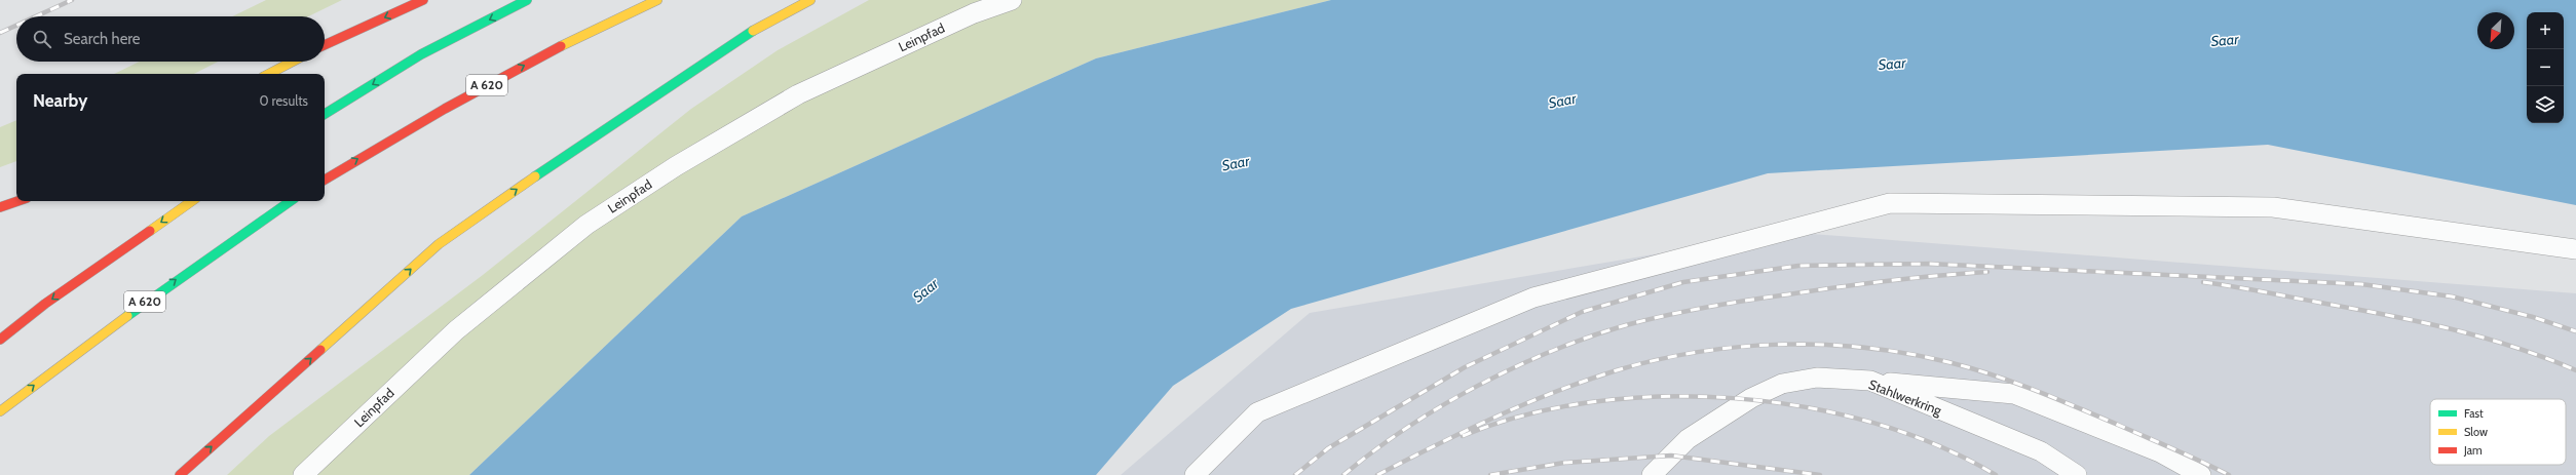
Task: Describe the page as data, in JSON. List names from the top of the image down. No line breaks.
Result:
{"streets":{"highway":["A 620"],"lane":["Leinpfad","Stahlwerkring"]},"water":["Saar"],"legend":["Fast","Slow","Jam"],"north":"bottom left","page":{"map_buttons":["+","−"],"search":"Search here","heading":["Nearby","0 results"]}}
